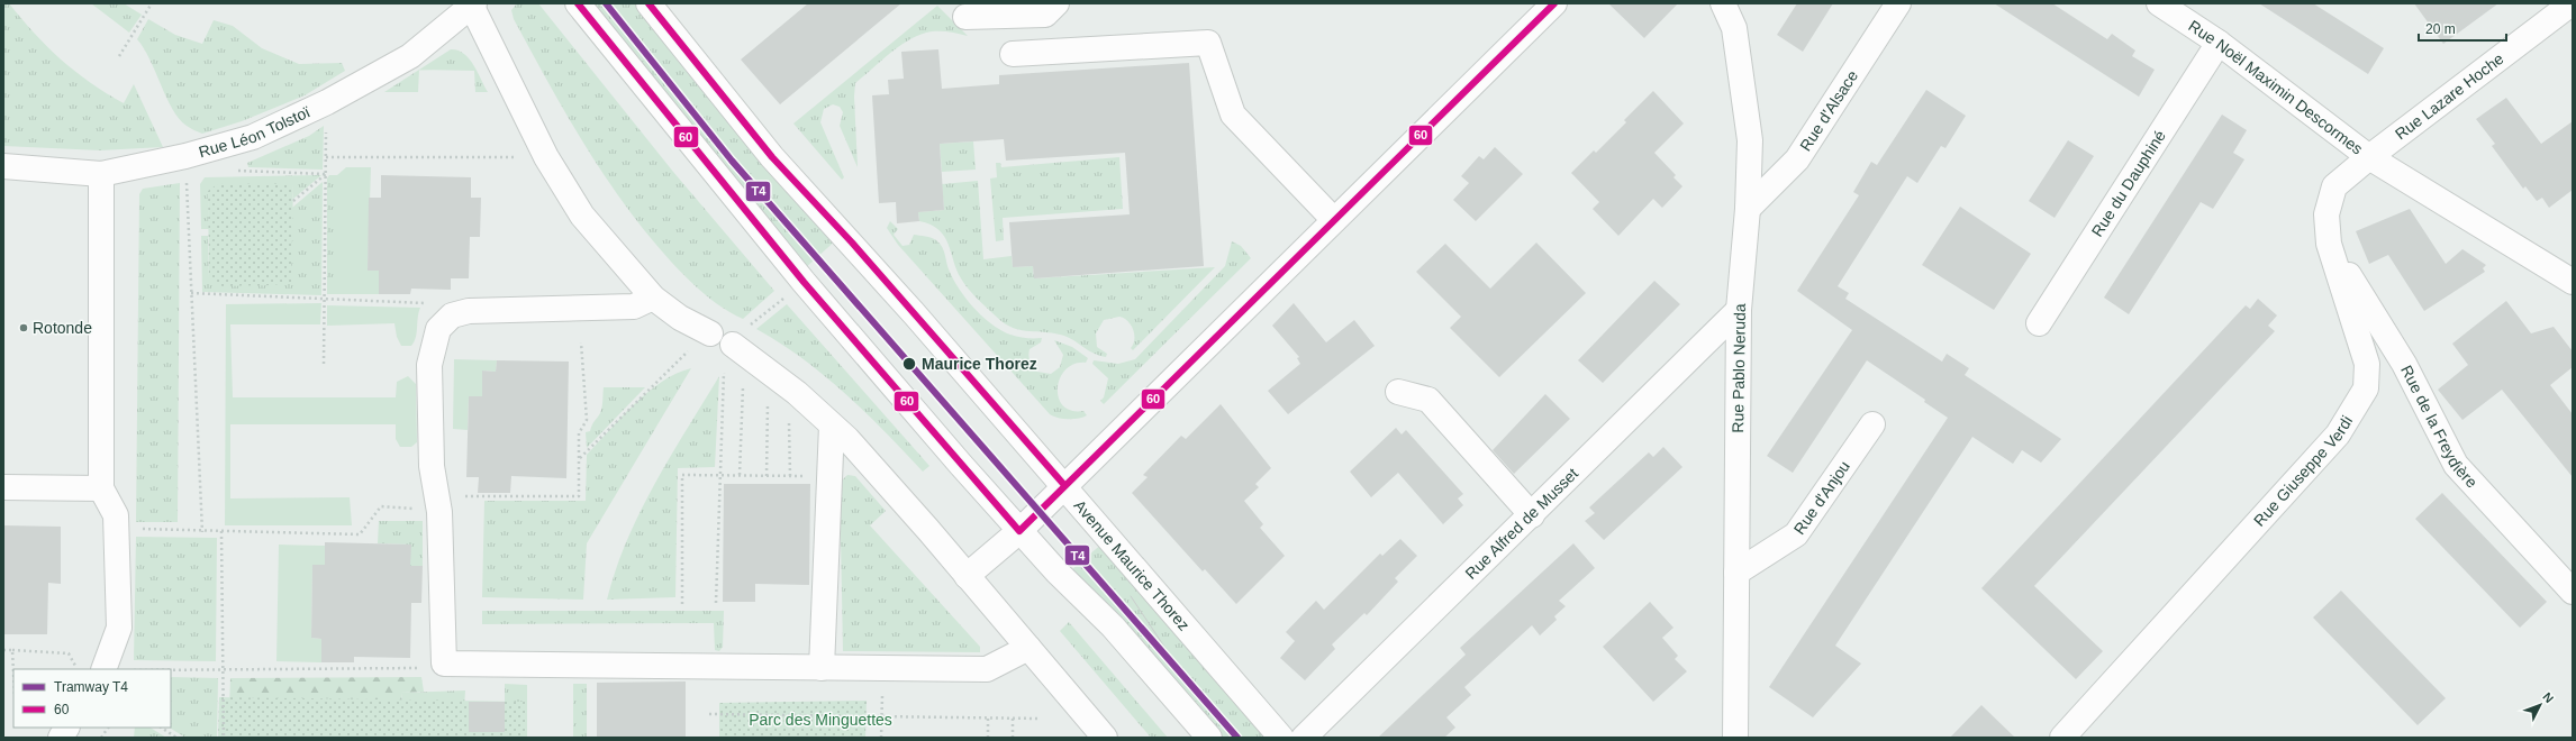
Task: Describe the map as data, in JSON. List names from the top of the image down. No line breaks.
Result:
{"streets":{"street":["Rue Noël Maximin Descormes","Rue Lazare Hoche","Rue d'Alsace","Rue Léon Tolstoï","Rue du Dauphiné","Rue Pablo Neruda","Rue de la Freydière","Rue Giuseppe Verdi","Rue d'Anjou","Rue Alfred de Musset","Avenue Maurice Thorez"]},"crossings":[["Rue Noël Maximin Descormes","Rue Lazare Hoche"],["Rue Noël Maximin Descormes","Rue du Dauphiné"],["Rue Noël Maximin Descormes","Rue Giuseppe Verdi"],["Rue Lazare Hoche","Rue Giuseppe Verdi"],["Rue d'Alsace","Rue Pablo Neruda"],["Rue Pablo Neruda","Rue d'Anjou"],["Rue Pablo Neruda","Rue Alfred de Musset"],["Rue de la Freydière","Rue Giuseppe Verdi"]],"parks":["Parc des Minguettes"],"places":["Rotonde","Maurice Thorez"],"lines":["tram line T4","transit line 60"],"legend":["Tramway T4","60"],"scale_bar":"20 m","north":"top right"}
